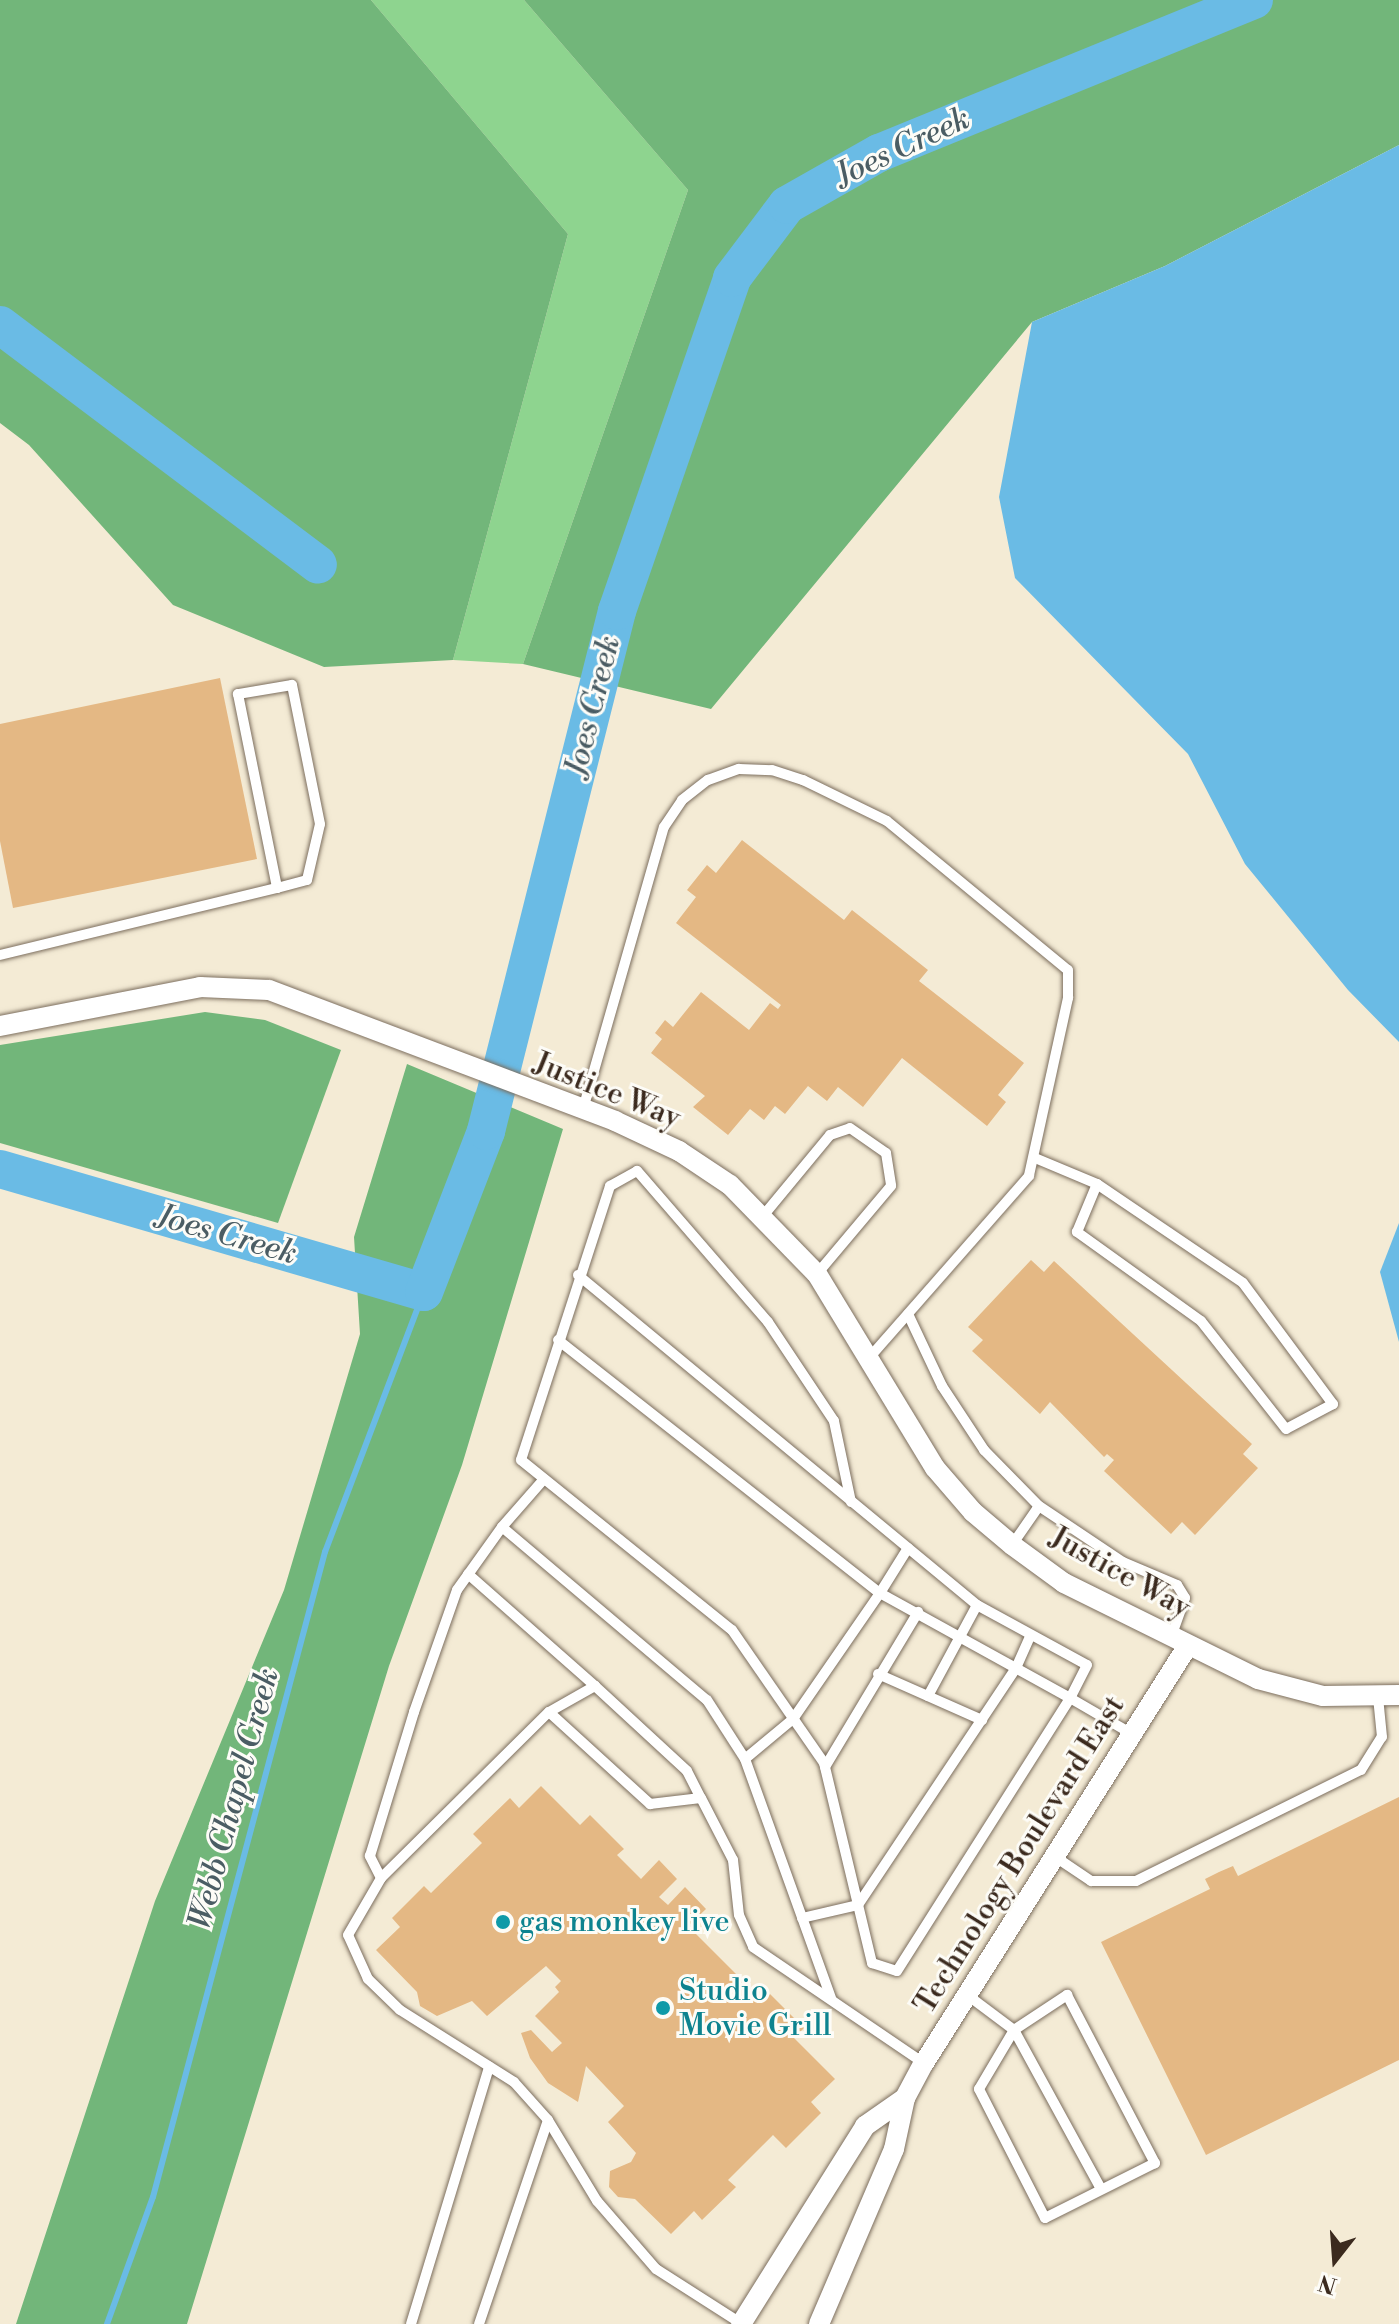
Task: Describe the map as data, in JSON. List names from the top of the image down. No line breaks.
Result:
{"streets":{"street":["Justice Way","Technology Boulevard East"]},"crossings":[["Justice Way","Technology Boulevard East"]],"water":["Joes Creek","Webb Chapel Creek"],"places":["gas monkey live","Studio Movie Grill"],"north":"bottom"}
